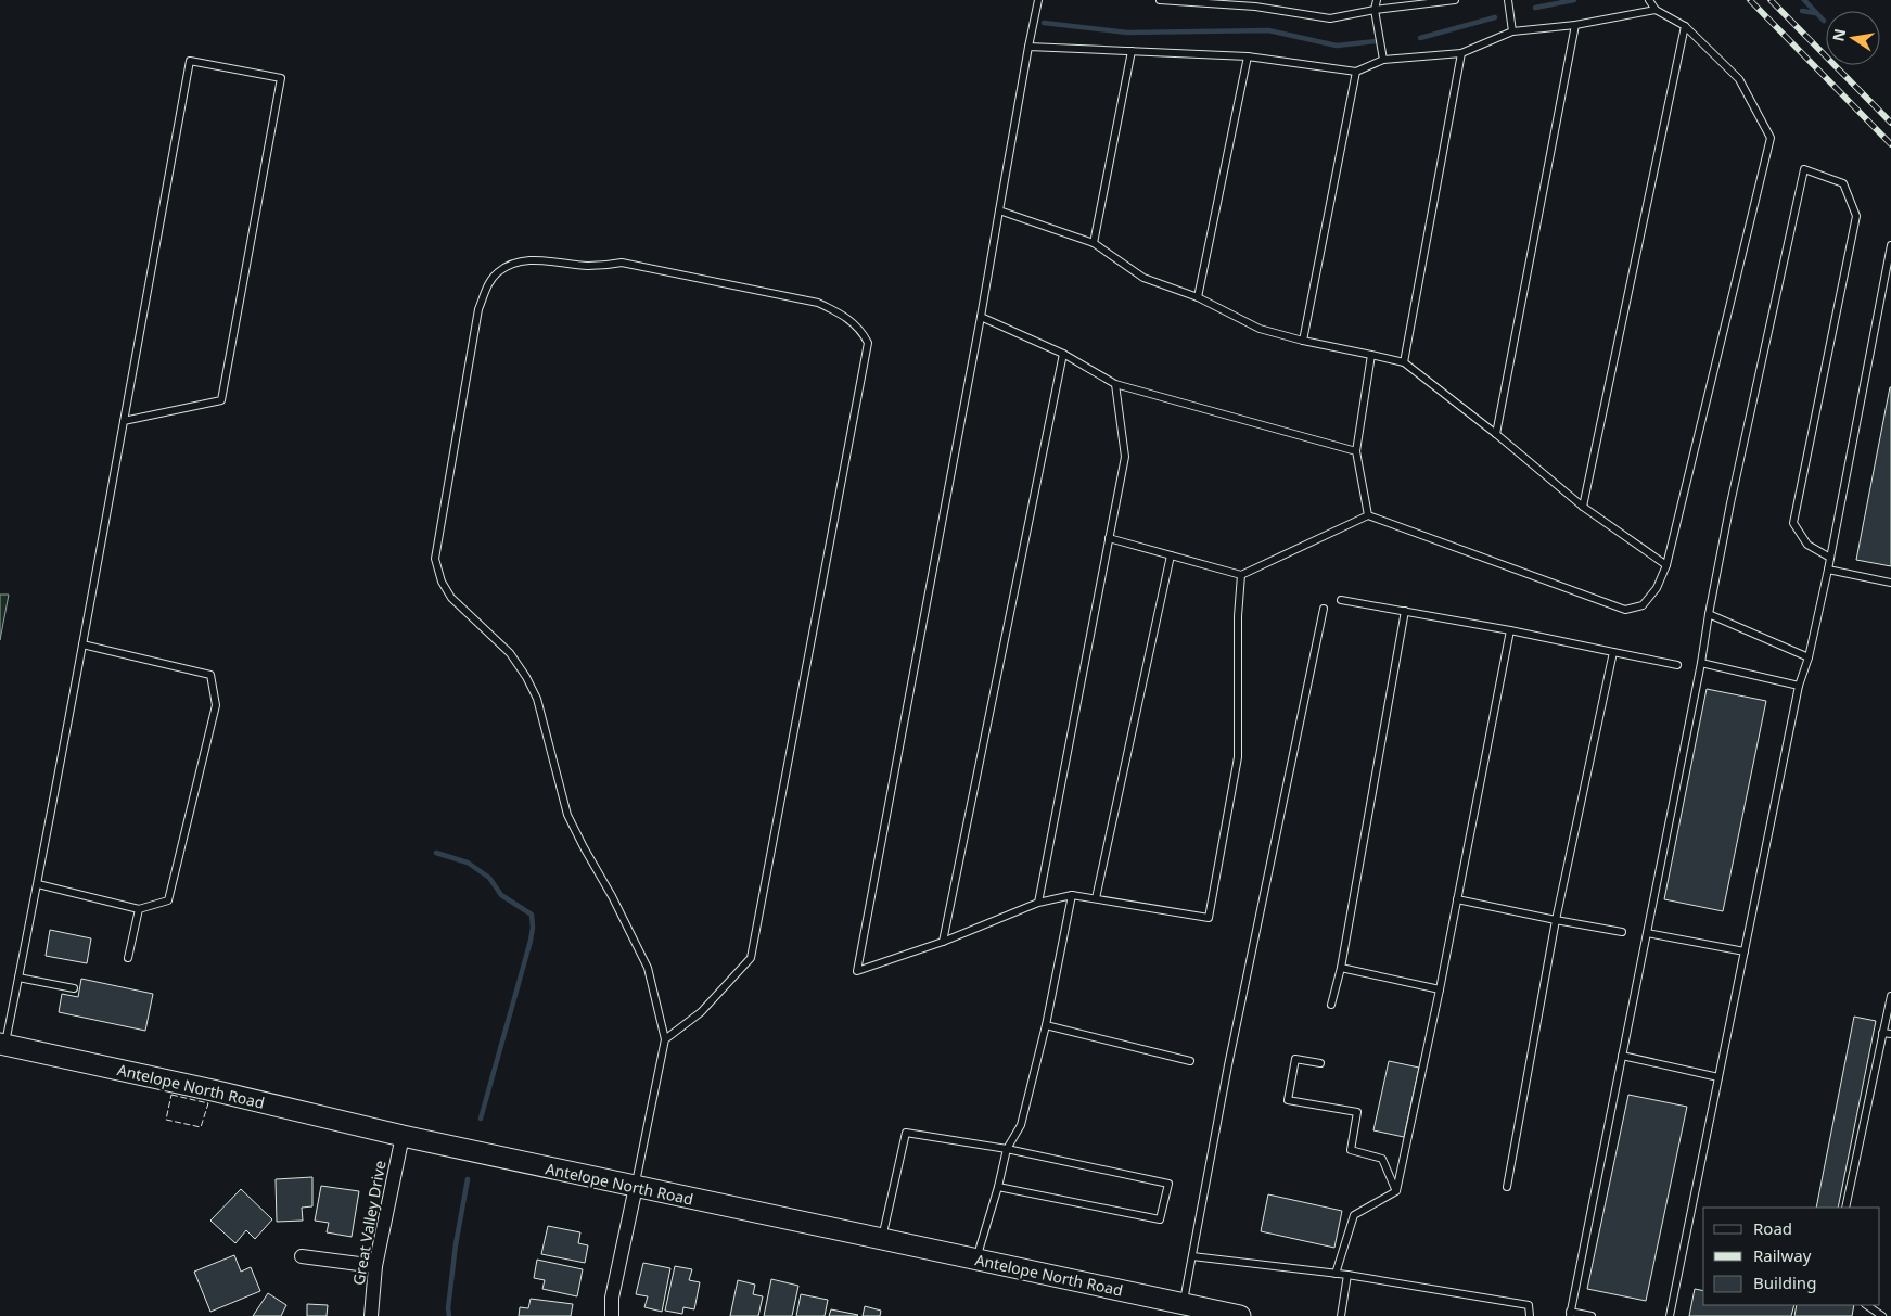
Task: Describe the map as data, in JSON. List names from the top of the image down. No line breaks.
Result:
{"streets":{"main road":["Antelope North Road"],"street":["Great Valley Drive"]},"crossings":[["Antelope North Road","Great Valley Drive"]],"legend":["Road","Railway","Building"],"north":"left"}
